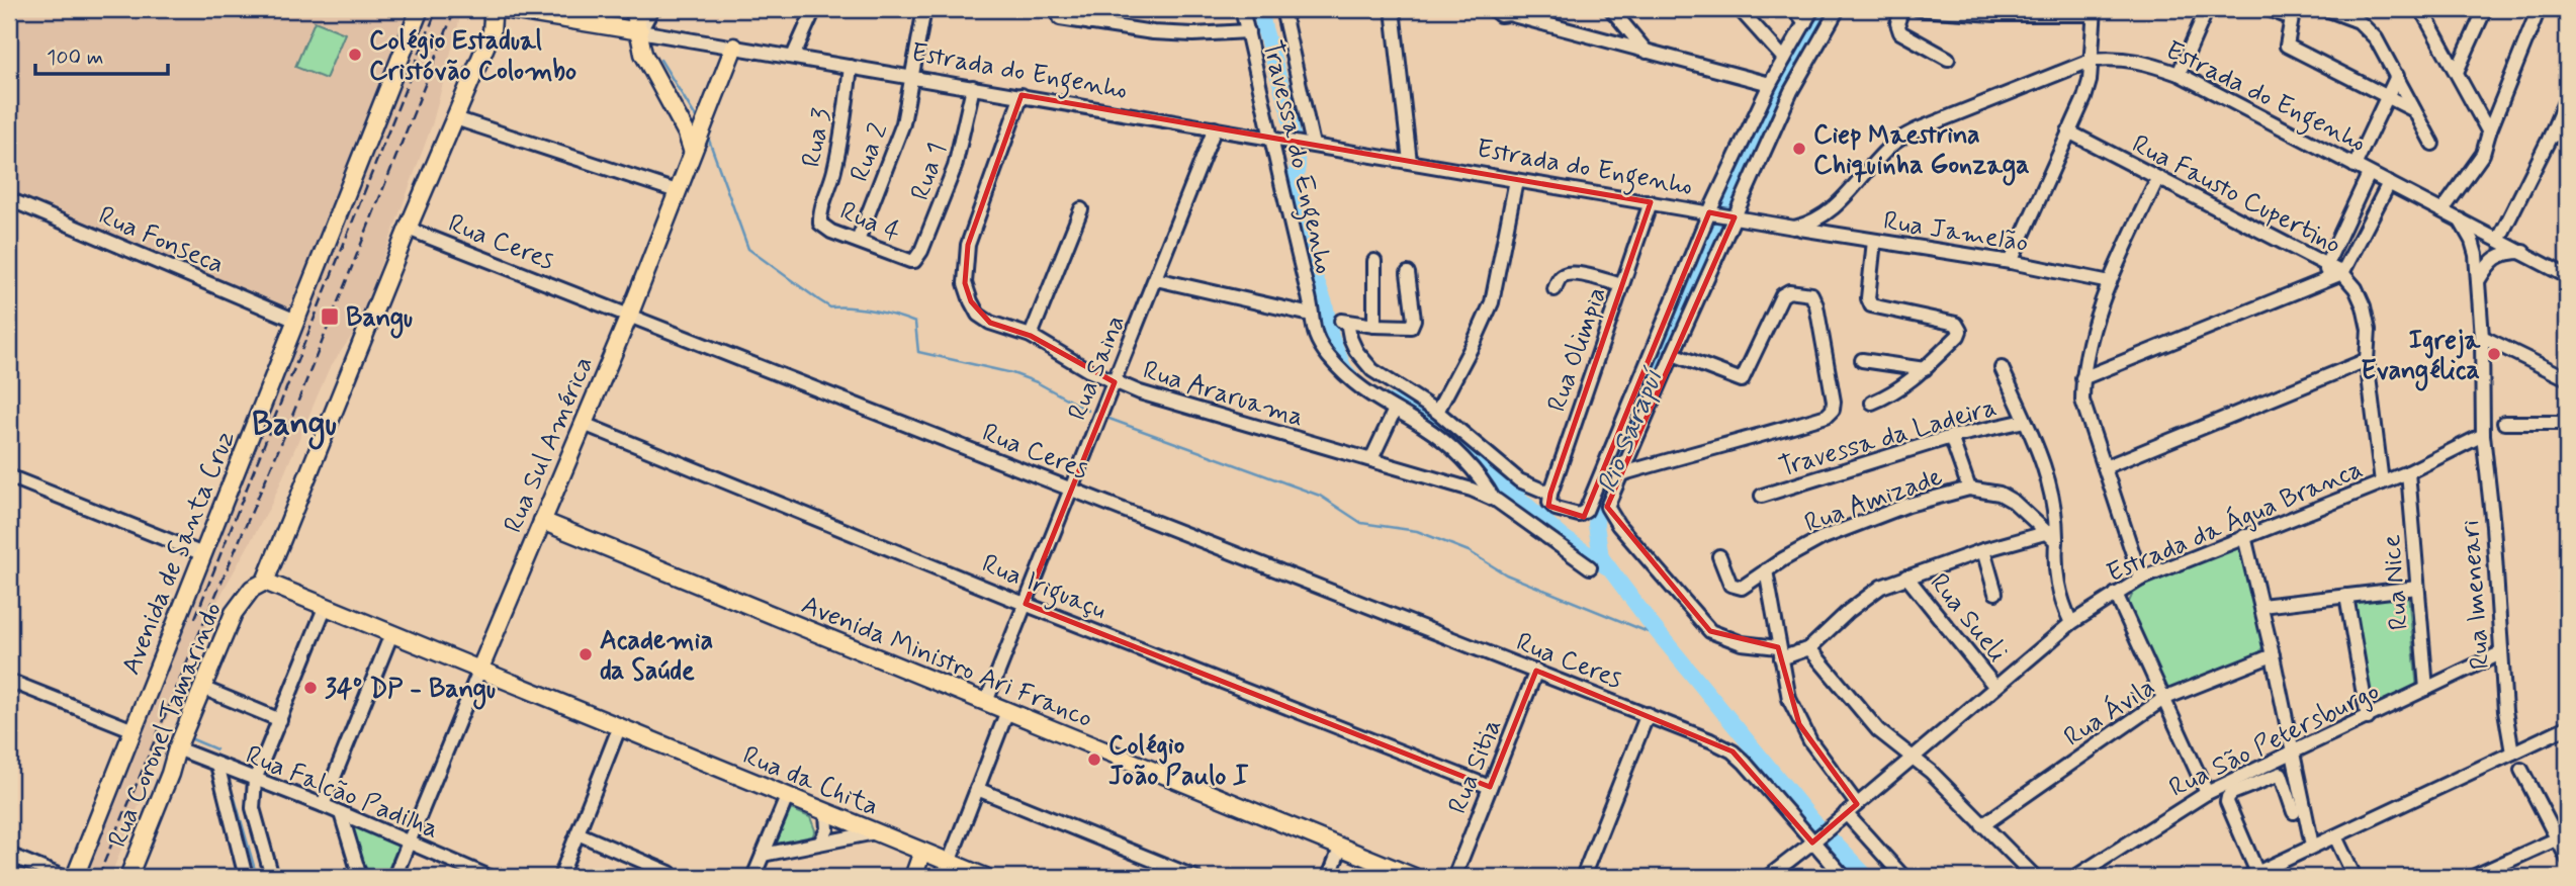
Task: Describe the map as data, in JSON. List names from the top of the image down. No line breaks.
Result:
{"streets":{"main road":["Estrada do Engenho","Rua Sul América","Avenida de Santa Cruz","Avenida Ministro Ari Franco","Rua Coronel Tamarindo","Rua da Chita"],"street":["Rua 3","Rua 2","Travessa do Engenho","Rua 1","Rua Fausto Cupertino","Rua 4","Rua Jamelão","Rua Fonseca","Rua Ceres","Rua Olimpia","Rua Saina","Rua Araruama","Travessa da Ladeira","Rua Amizade","Estrada da Água Branca","Rua Nice","Rua Iriguaçu","Rua Imeneari","Rua Sueli","Rua Ávila","Rua São Petersburgo","Rua Sitia","Rua Falcão Padilha"]},"crossings":[["Estrada do Engenho","Rua 3"],["Estrada do Engenho","Rua 2"],["Estrada do Engenho","Travessa do Engenho"],["Estrada do Engenho","Rua 1"],["Estrada do Engenho","Rua Jamelão"],["Estrada do Engenho","Rua Olimpia"],["Estrada do Engenho","Rua Saina"],["Estrada do Engenho","Rua Araruama"],["Estrada do Engenho","Rua Sul América"],["Rua 3","Rua 4"],["Rua 2","Rua 4"],["Travessa do Engenho","Rua Araruama"],["Rua 1","Rua 4"],["Rua Fausto Cupertino","Estrada da Água Branca"],["Rua Fonseca","Avenida de Santa Cruz"],["Rua Ceres","Rua Saina"],["Rua Ceres","Rua Sul América"],["Rua Ceres","Estrada da Água Branca"],["Rua Ceres","Rua Coronel Tamarindo"],["Rua Ceres","Rua Sitia"],["Rua Saina","Rua Araruama"],["Rua Saina","Rua Iriguaçu"],["Rua Saina","Avenida Ministro Ari Franco"],["Rua Sul América","Rua Iriguaçu"],["Rua Sul América","Avenida Ministro Ari Franco"],["Rua Sul América","Rua da Chita"],["Rua Sul América","Rua Falcão Padilha"],["Estrada da Água Branca","Rua Nice"],["Estrada da Água Branca","Rua Imeneari"],["Estrada da Água Branca","Rua Sueli"],["Rua Nice","Rua São Petersburgo"],["Rua Iriguaçu","Rua Sitia"],["Rua Imeneari","Rua São Petersburgo"],["Rua Coronel Tamarindo","Rua da Chita"],["Rua Coronel Tamarindo","Rua Falcão Padilha"]],"districts":["Bangu"],"water":["Rio Sarapuí"],"places":{"other":["Colégio Estadual Cristóvão Colombo","Ciep Maestrina Chiquinha Gonzaga","Igreja Evangélica","Academia da Saúde","34º DP - Bangu","Colégio João Paulo I"],"transit":["Bangu"]},"scale_bar":"100 m"}
